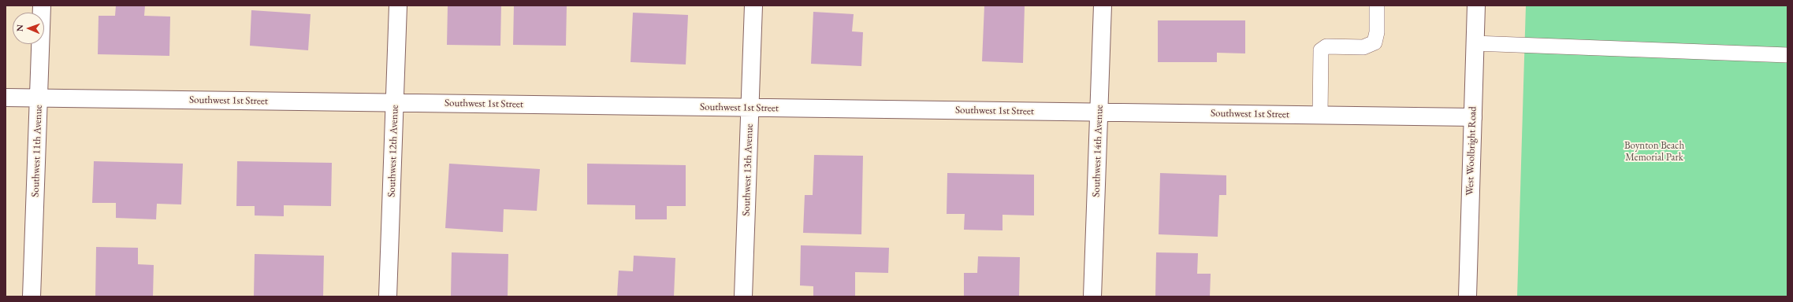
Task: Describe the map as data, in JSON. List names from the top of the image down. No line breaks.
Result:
{"streets":{"street":["Southwest 1st Street","Southwest 11th Avenue","Southwest 12th Avenue","Southwest 14th Avenue","West Woolbright Road","Southwest 13th Avenue"]},"crossings":[["Southwest 1st Street","Southwest 11th Avenue"],["Southwest 1st Street","Southwest 12th Avenue"],["Southwest 1st Street","Southwest 14th Avenue"],["Southwest 1st Street","West Woolbright Road"],["Southwest 1st Street","Southwest 13th Avenue"]],"parks":["Boynton Beach Memorial Park"],"north":"left"}
